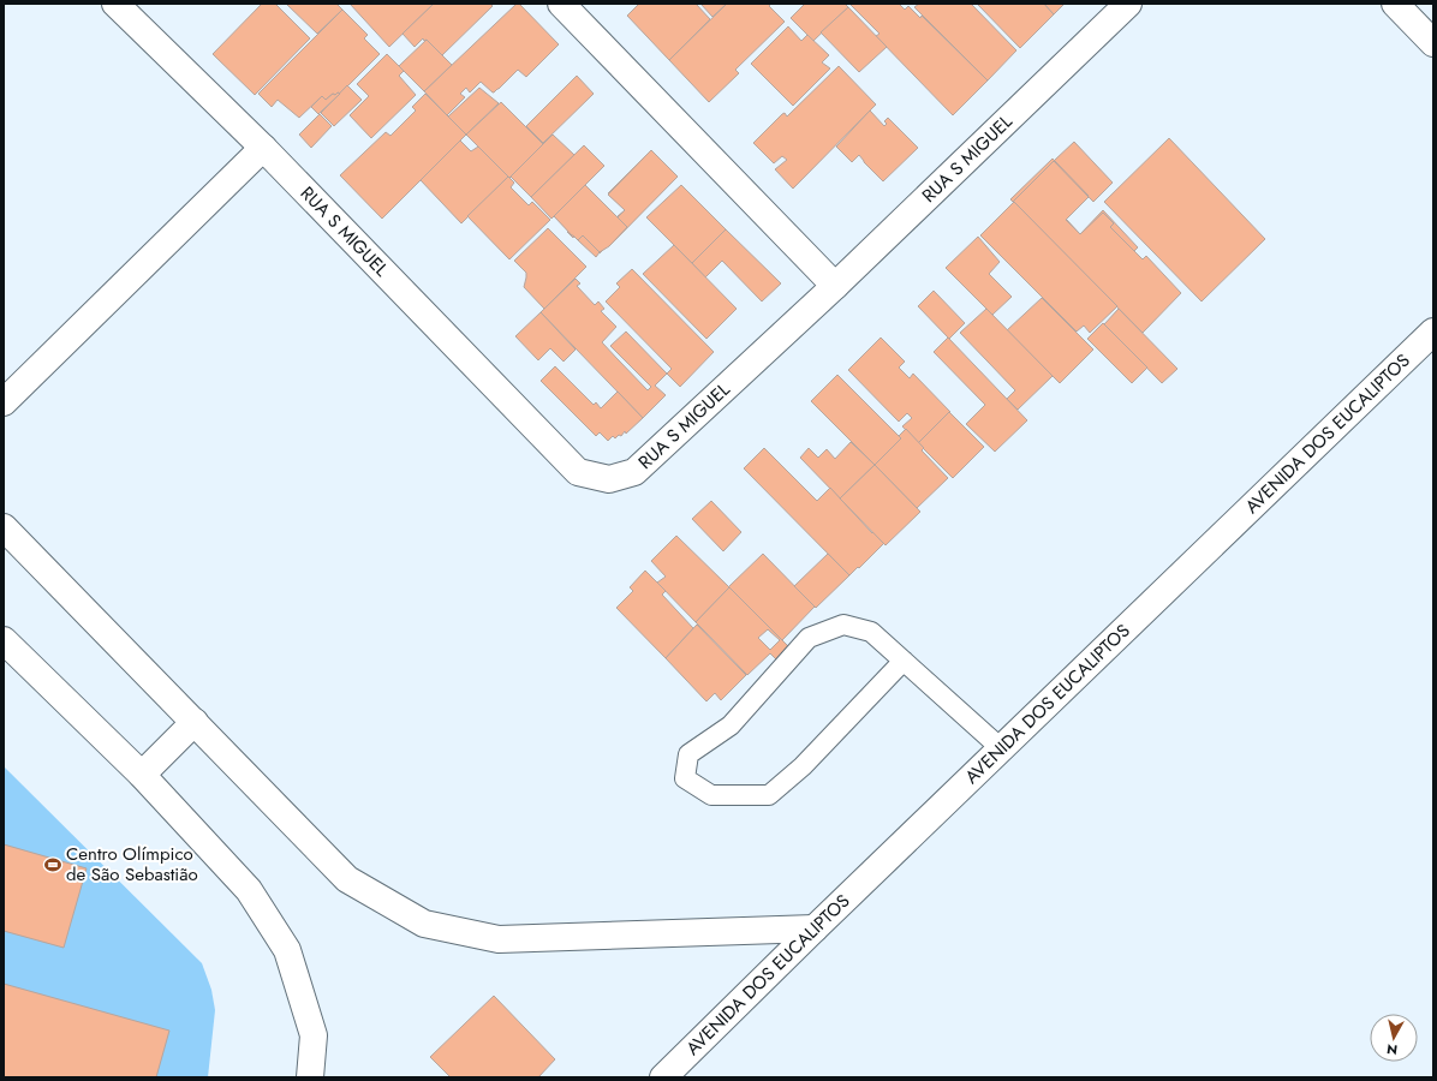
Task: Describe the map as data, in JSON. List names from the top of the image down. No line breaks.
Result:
{"streets":{"street":["RUA S MIGUEL","AVENIDA DOS EUCALIPTOS"]},"places":{"sports":["Centro Olímpico de São Sebastião"]},"north":"bottom"}
